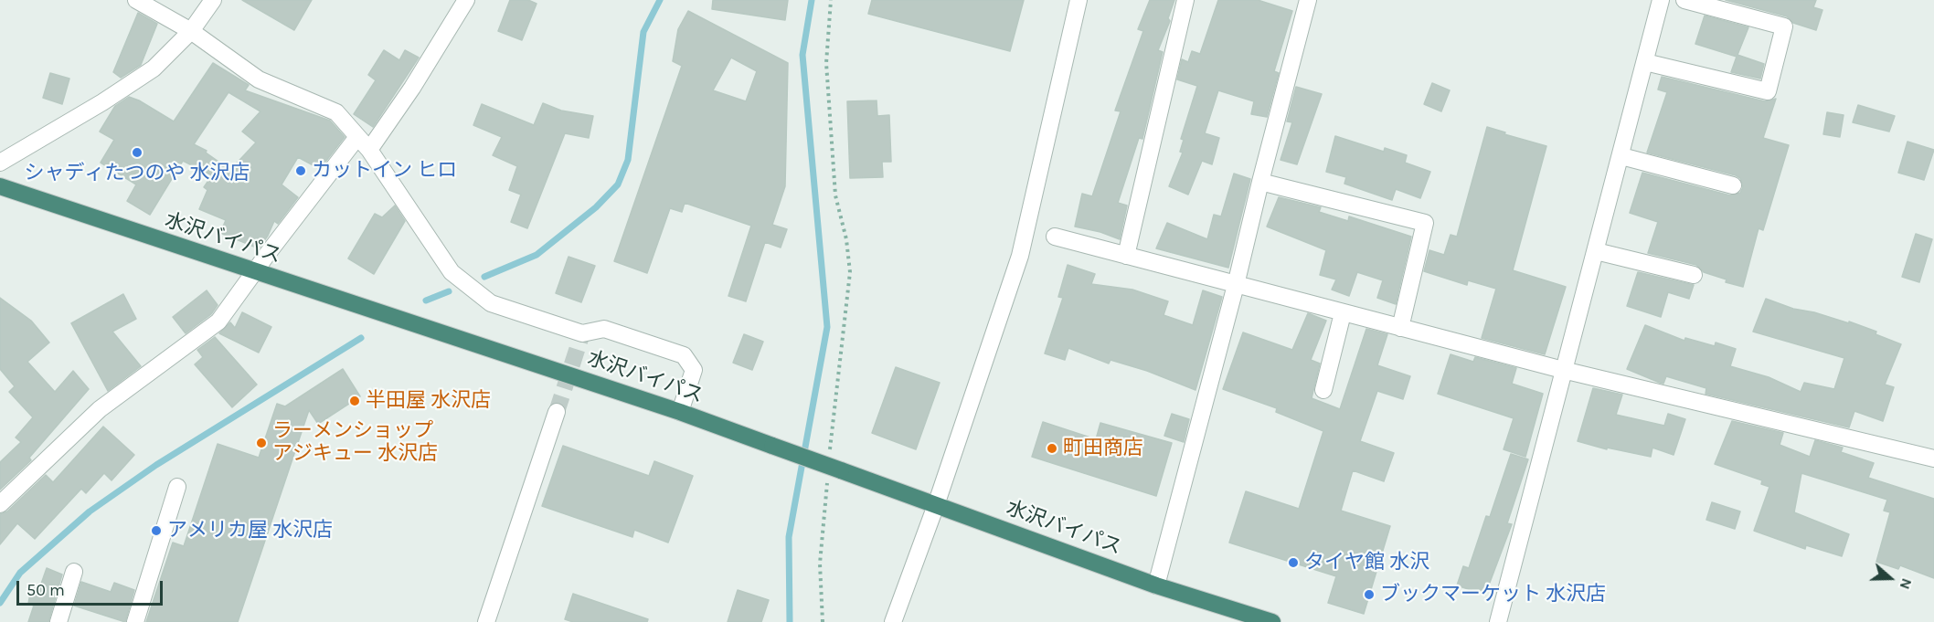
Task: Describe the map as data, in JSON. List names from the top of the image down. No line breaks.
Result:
{"streets":{"highway":["水沢バイパス"]},"places":["シャディたつのや 水沢店","カットイン ヒロ","半田屋 水沢店","ラーメンショップ アジキュー 水沢店","町田商店","アメリカ屋 水沢店","タイヤ館 水沢","ブックマーケット 水沢店"],"scale_bar":"50 m","north":"right"}
